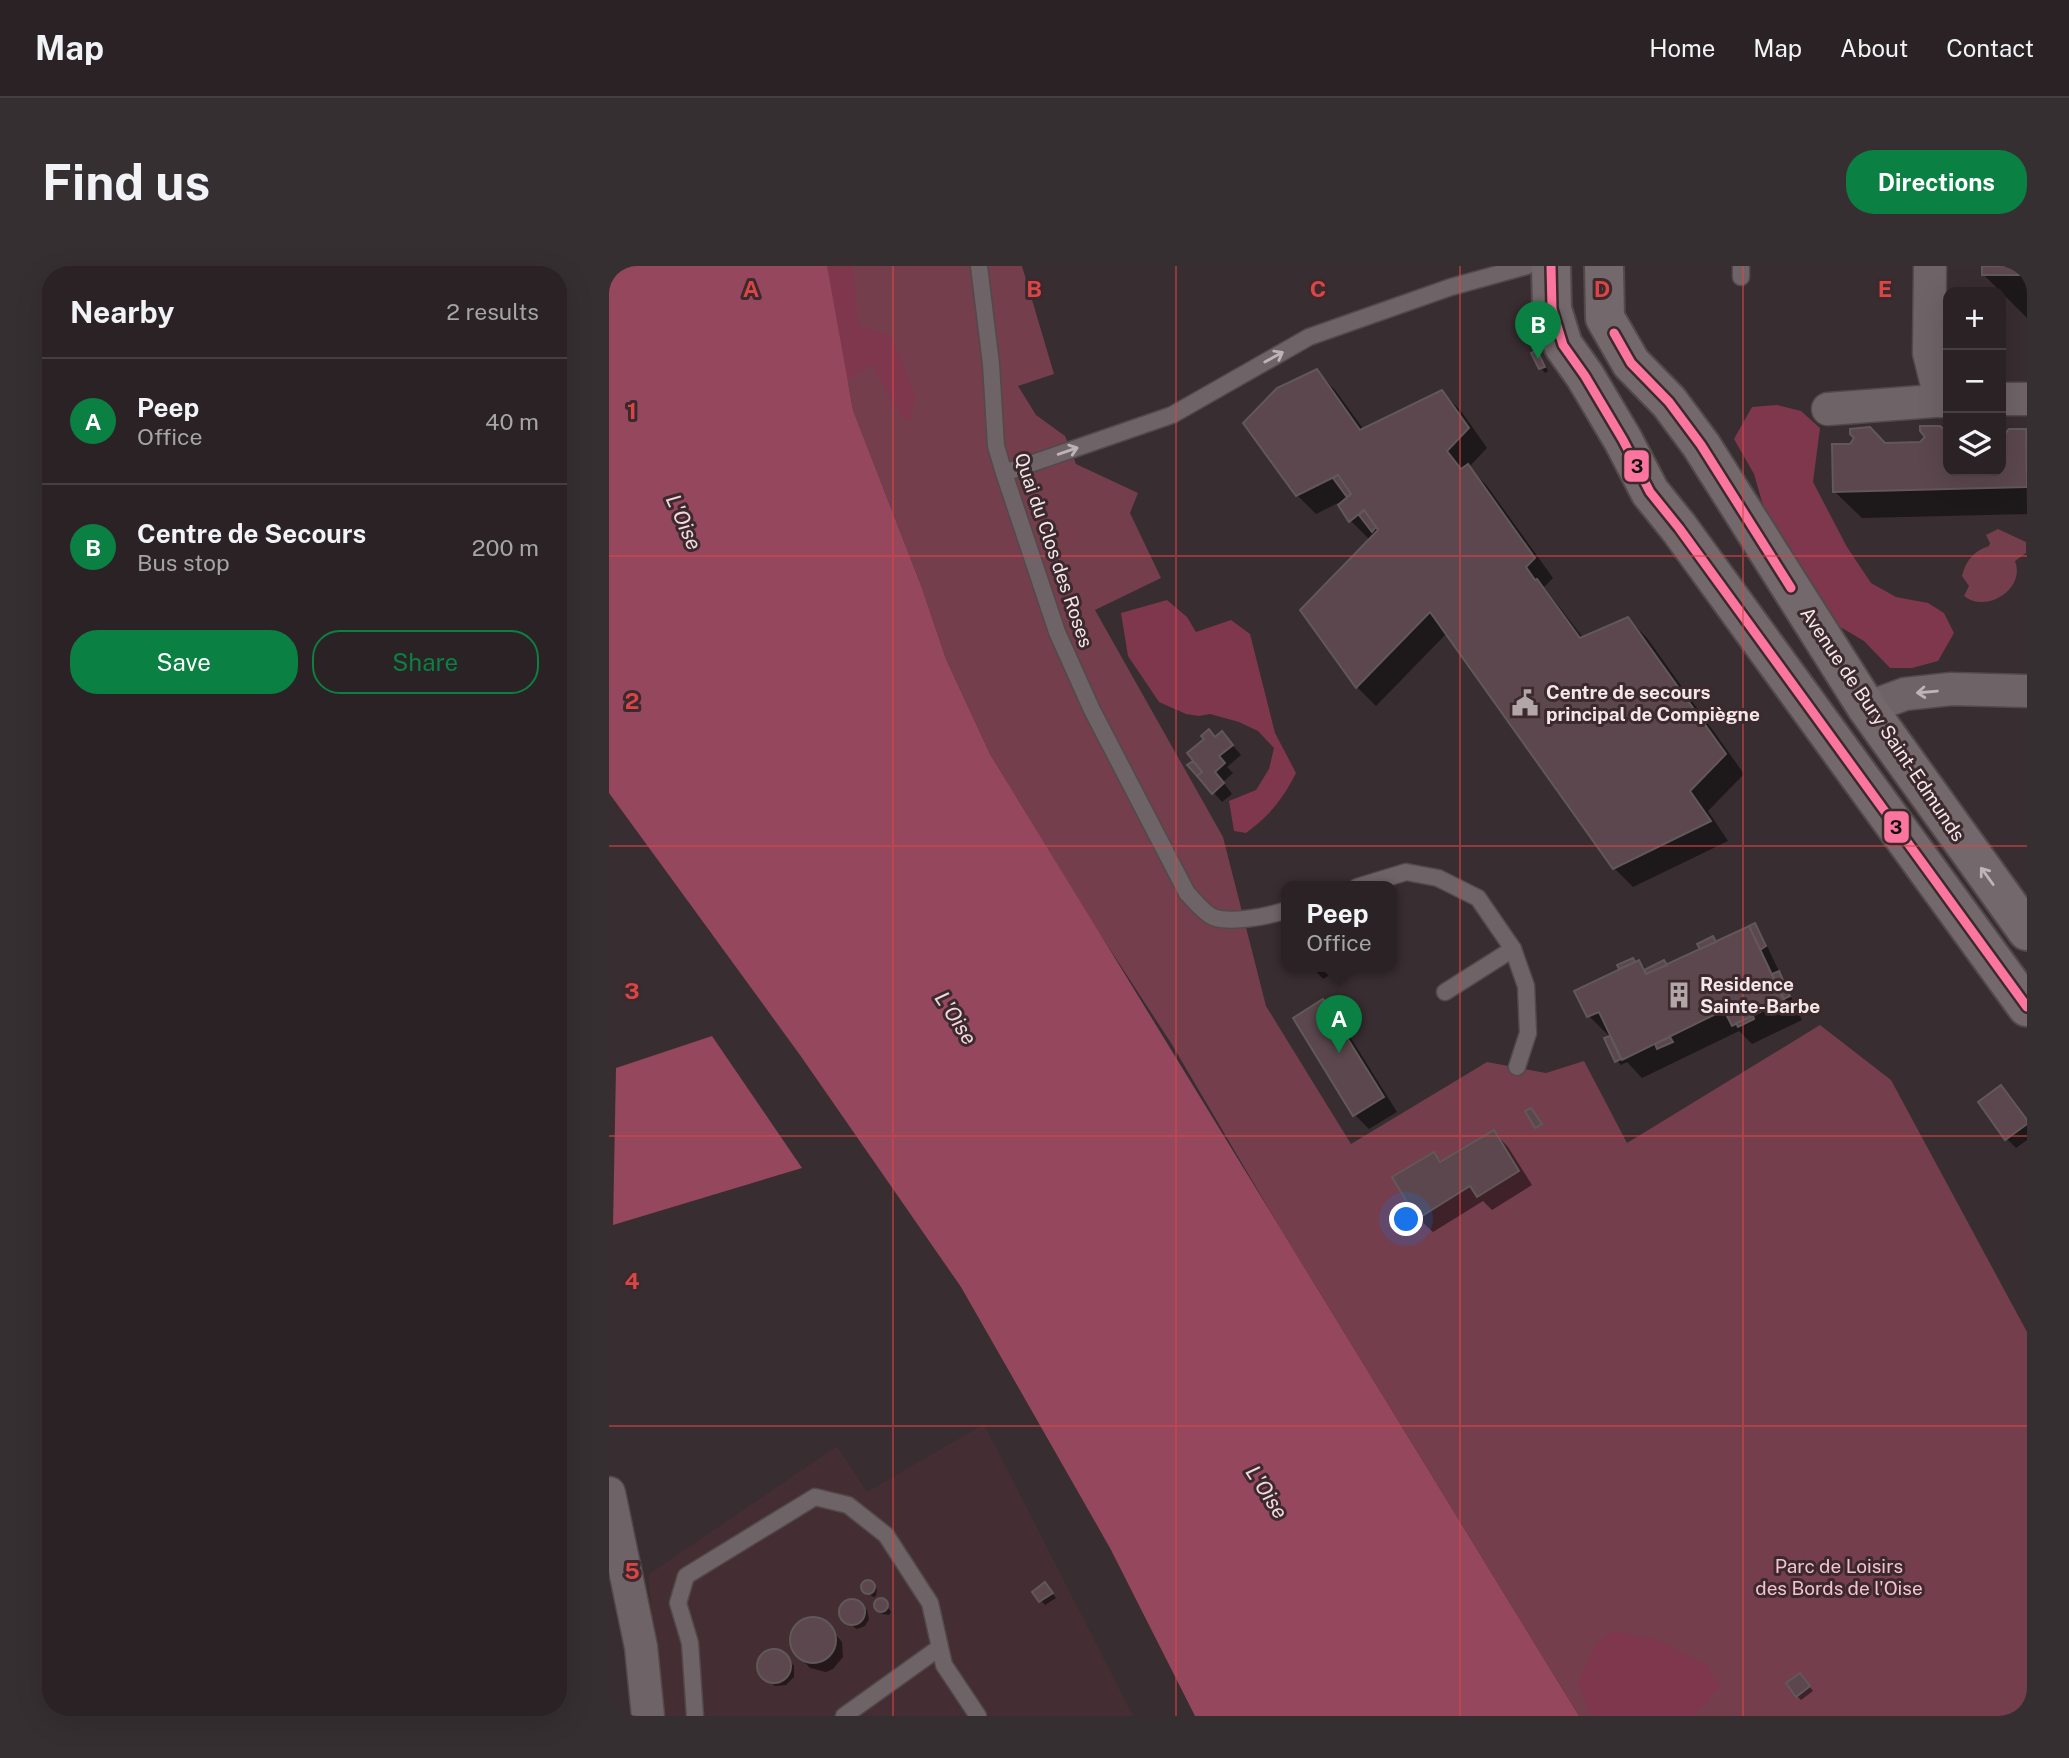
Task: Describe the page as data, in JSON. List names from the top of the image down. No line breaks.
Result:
{"streets":{"main road":["Avenue de Bury Saint-Edmunds"],"lane":["Quai du Clos des Roses"]},"water":["L'Oise"],"parks":["Parc de Loisirs des Bords de l'Oise"],"places":{"public building":["Centre de secours principal de Compiègne"],"building":["Residence Sainte-Barbe"]},"lines":["transit line 3"],"page":{"header":"Map","nav":["Home","Map","About","Contact"],"buttons":["Directions",["Save","Share"]],"title":"Find us","heading":["Nearby","2 results"],"map_buttons":["+","−"],"pins":["B","A"],"list":[{"mark":"A","name":"Peep","note":"Office","value":"40 m"},{"mark":"B","name":"Centre de Secours","note":"Bus stop","value":"200 m"}],"popup":["Peep","Office"]},"grid":{"columns":["A","B","C","D","E"],"rows":["1","2","3","4","5"]}}
